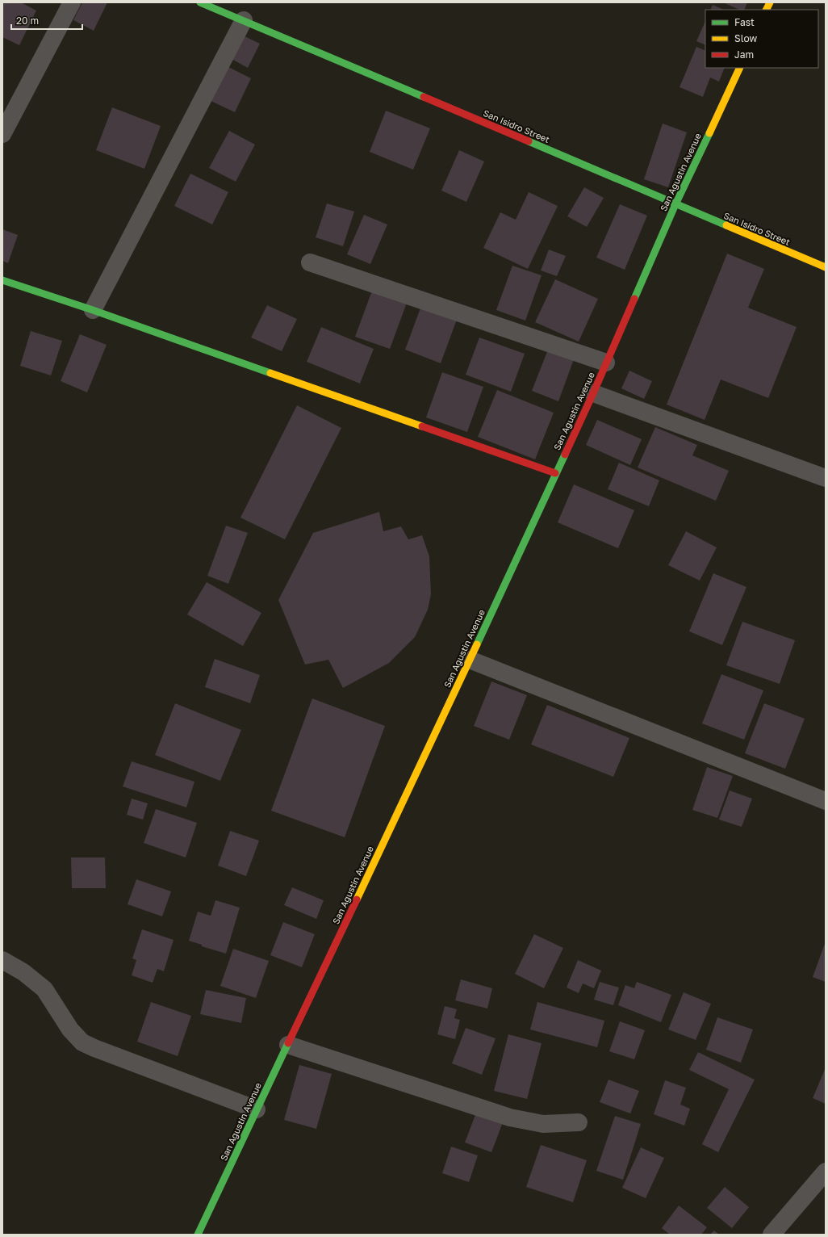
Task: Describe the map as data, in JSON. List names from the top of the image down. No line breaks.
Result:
{"streets":{"street":["San Isidro Street","San Agustin Avenue"]},"crossings":[["San Isidro Street","San Agustin Avenue"]],"legend":["Fast","Slow","Jam"],"scale_bar":"20 m"}
